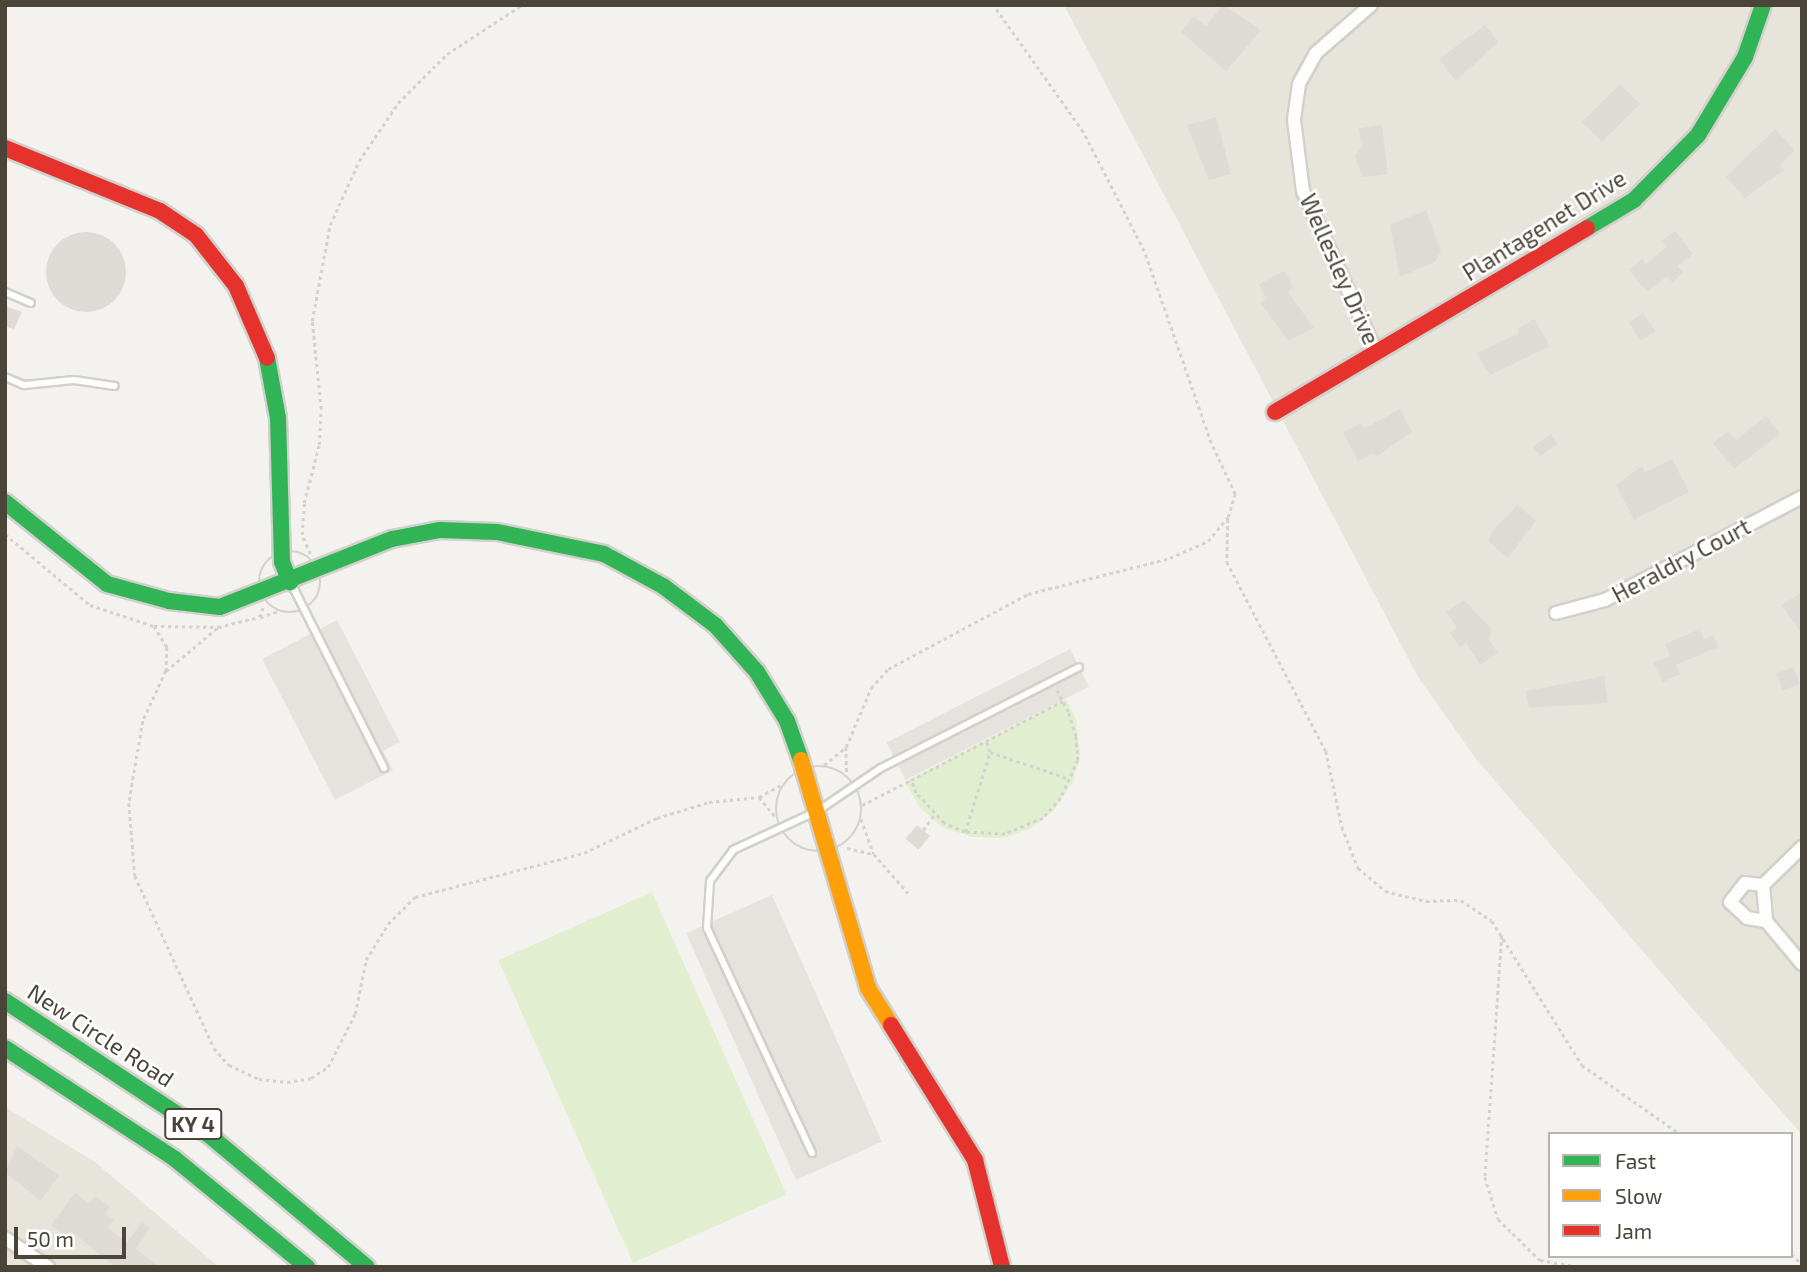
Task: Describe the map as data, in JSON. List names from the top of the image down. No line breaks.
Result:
{"streets":{"main road":["Plantagenet Drive","New Circle Road","KY 4"],"street":["Wellesley Drive","Heraldry Court"]},"crossings":[["Plantagenet Drive","Wellesley Drive"]],"legend":["Fast","Slow","Jam"],"scale_bar":"50 m"}
